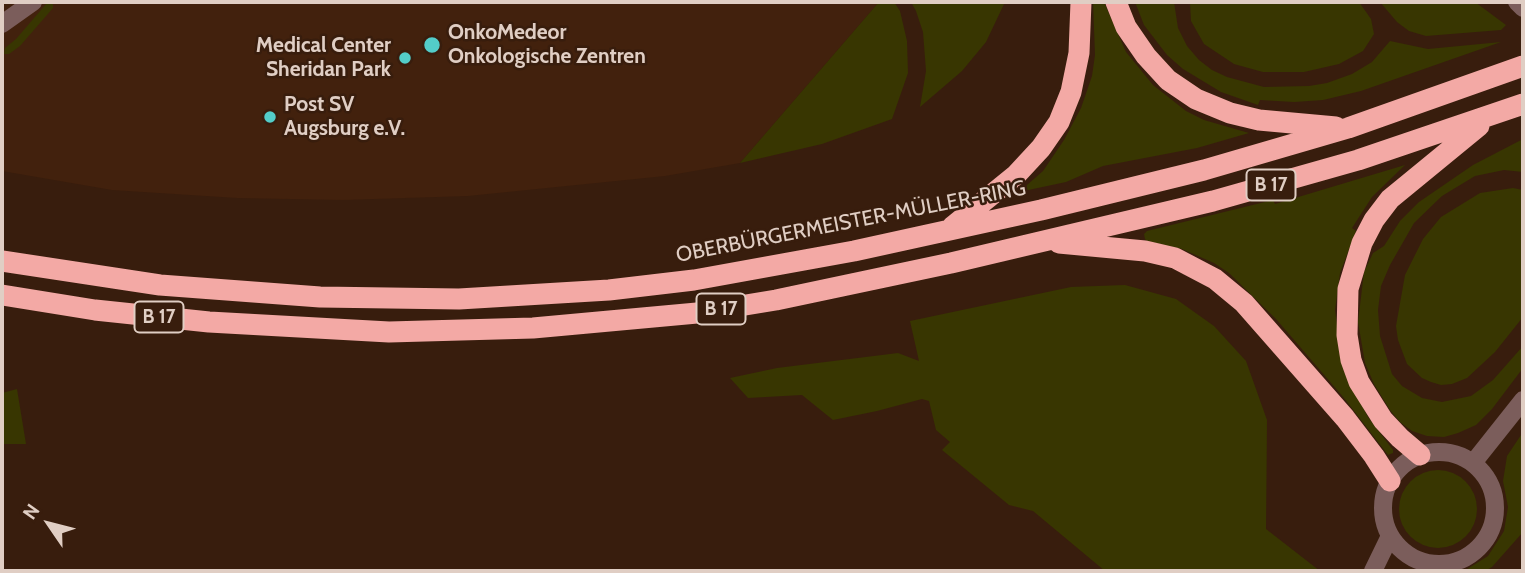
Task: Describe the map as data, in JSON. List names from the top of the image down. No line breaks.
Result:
{"streets":{"highway":["B 17","OBERBÜRGERMEISTER-MÜLLER-RING"]},"places":["OnkoMedeor Onkologische Zentren","Medical Center Sheridan Park","Post SV Augsburg e.V."],"north":"top left"}
